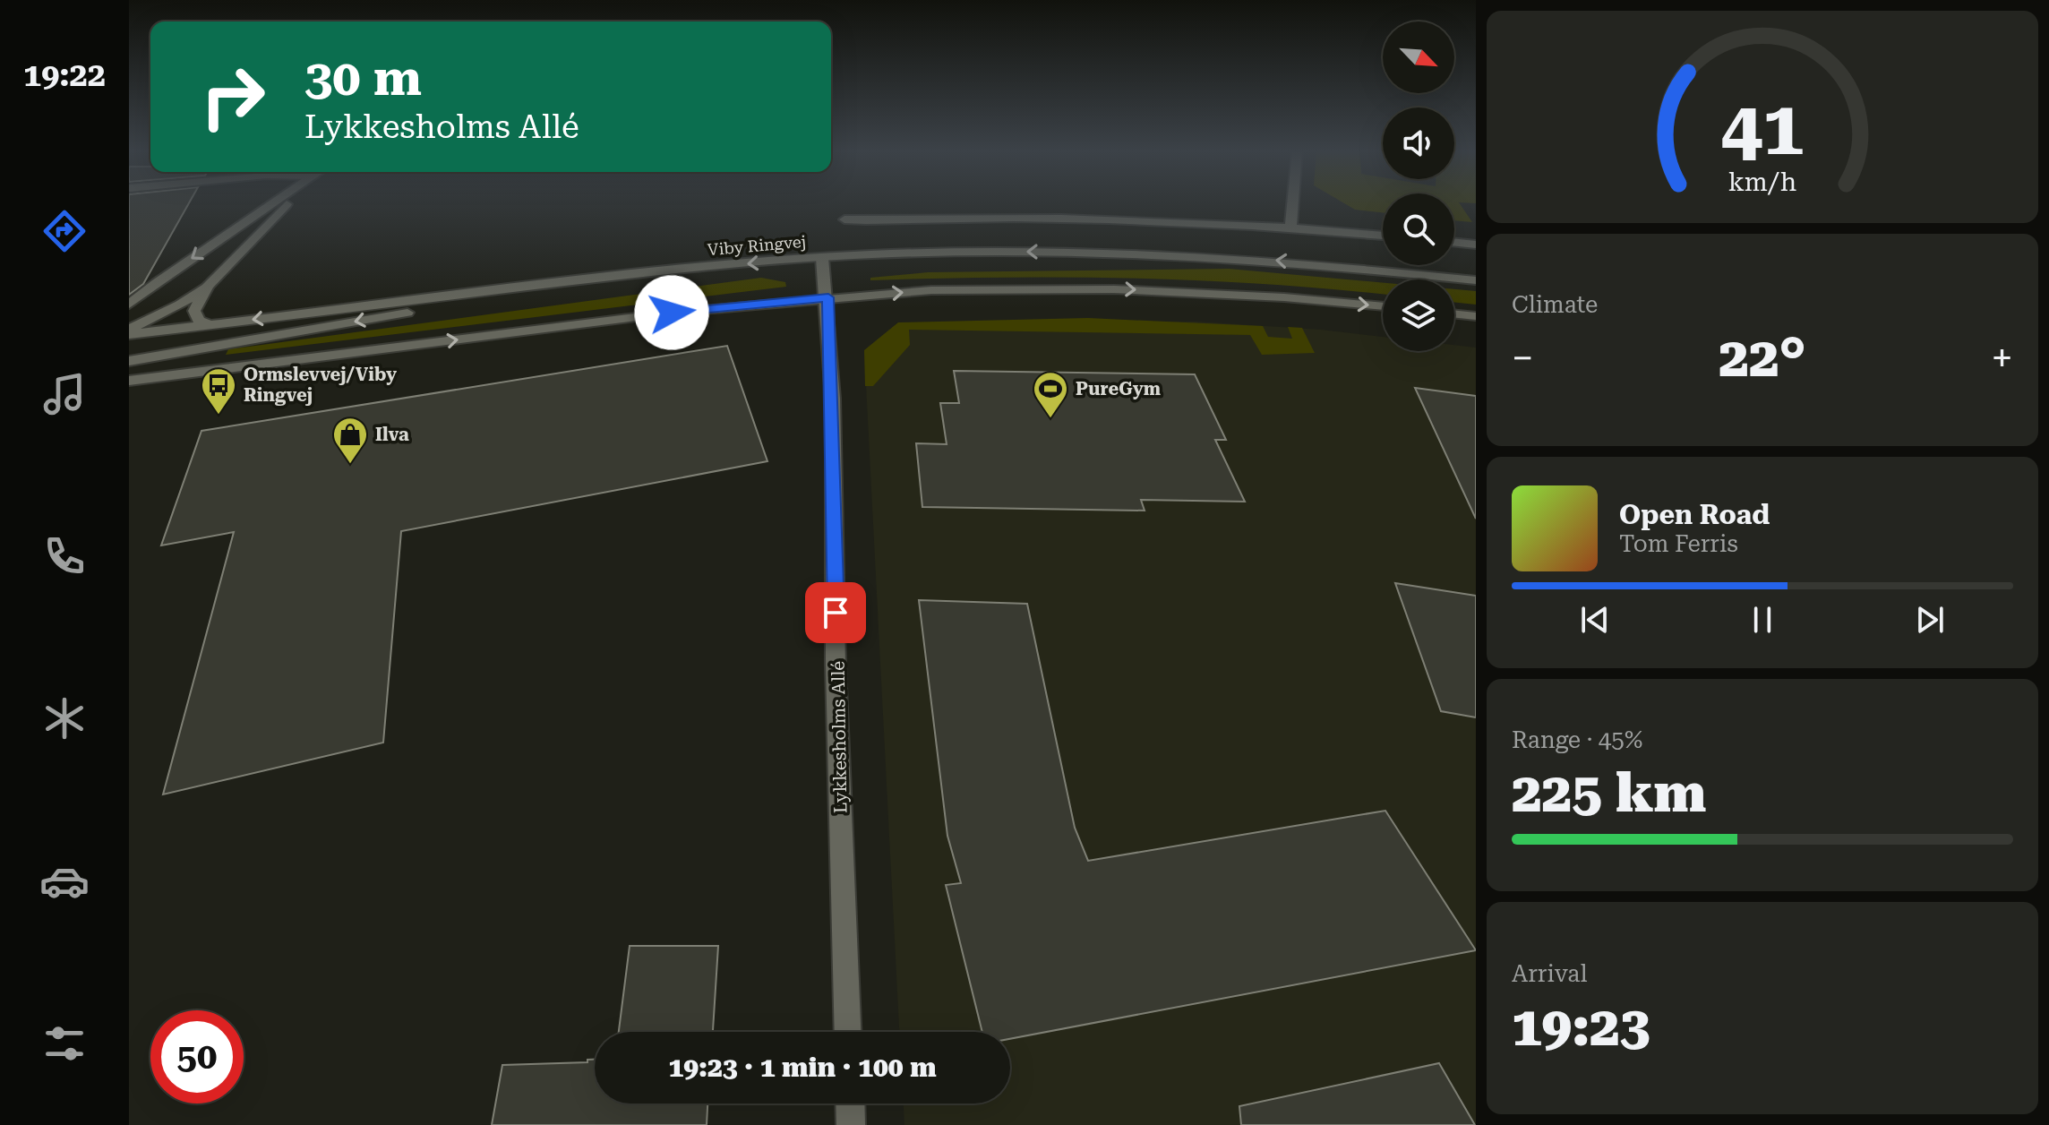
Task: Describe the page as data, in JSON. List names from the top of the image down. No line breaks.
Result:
{"streets":{"main road":["Viby Ringvej","Lykkesholms Allé"]},"crossings":[["Viby Ringvej","Lykkesholms Allé"]],"places":{"bus stop":["Ormslevvej/Viby Ringvej"],"sports":["PureGym"],"shop":["Ilva"]},"north":"bottom right","page":{"tabs":"19:22","turn":["30 m","Lykkesholms Allé"],"tile":["Climate",["Range · 45%","225 km"],["Arrival","19:23"]],"heat":["−","22°","+"],"song":["Open Road","Tom Ferris"],"limit":"50","trip":"19:23 · 1 min · 100 m","gauge":["41","km/h"]}}
